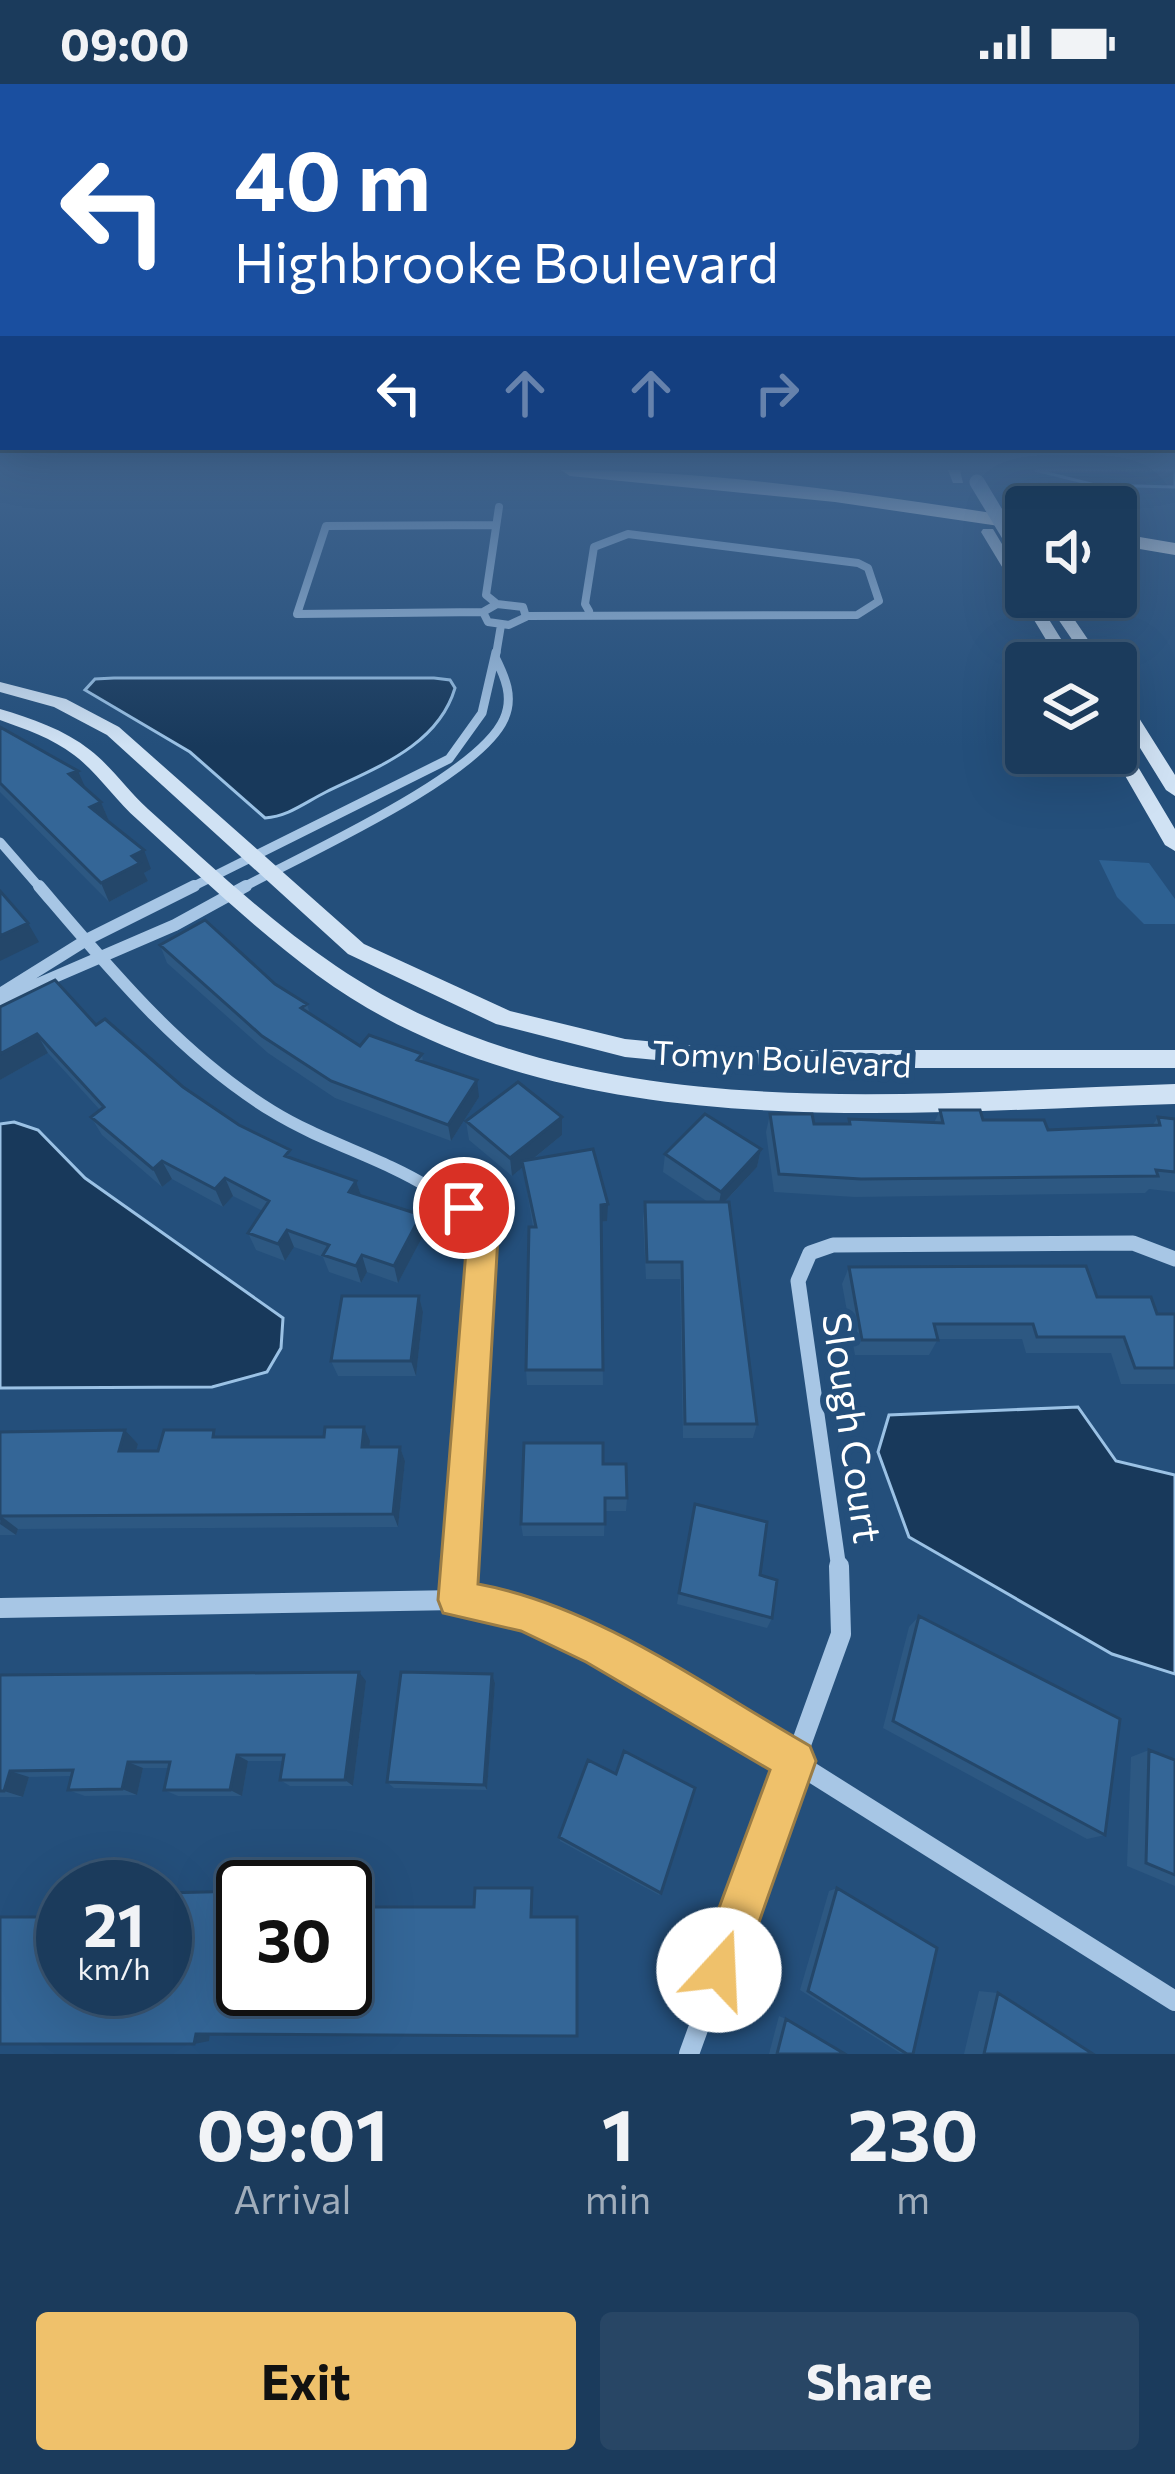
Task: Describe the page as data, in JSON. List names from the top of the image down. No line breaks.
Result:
{"streets":{"street":["Tomyn Boulevard","Slough Court"]},"page":{"status":"09:00","turn":["40 m","Highbrooke Boulevard"],"speed":"21 km/h","limit":"30","eta":["09:01","Arrival","1","min","230","m"],"buttons":["Exit","Share"]}}
